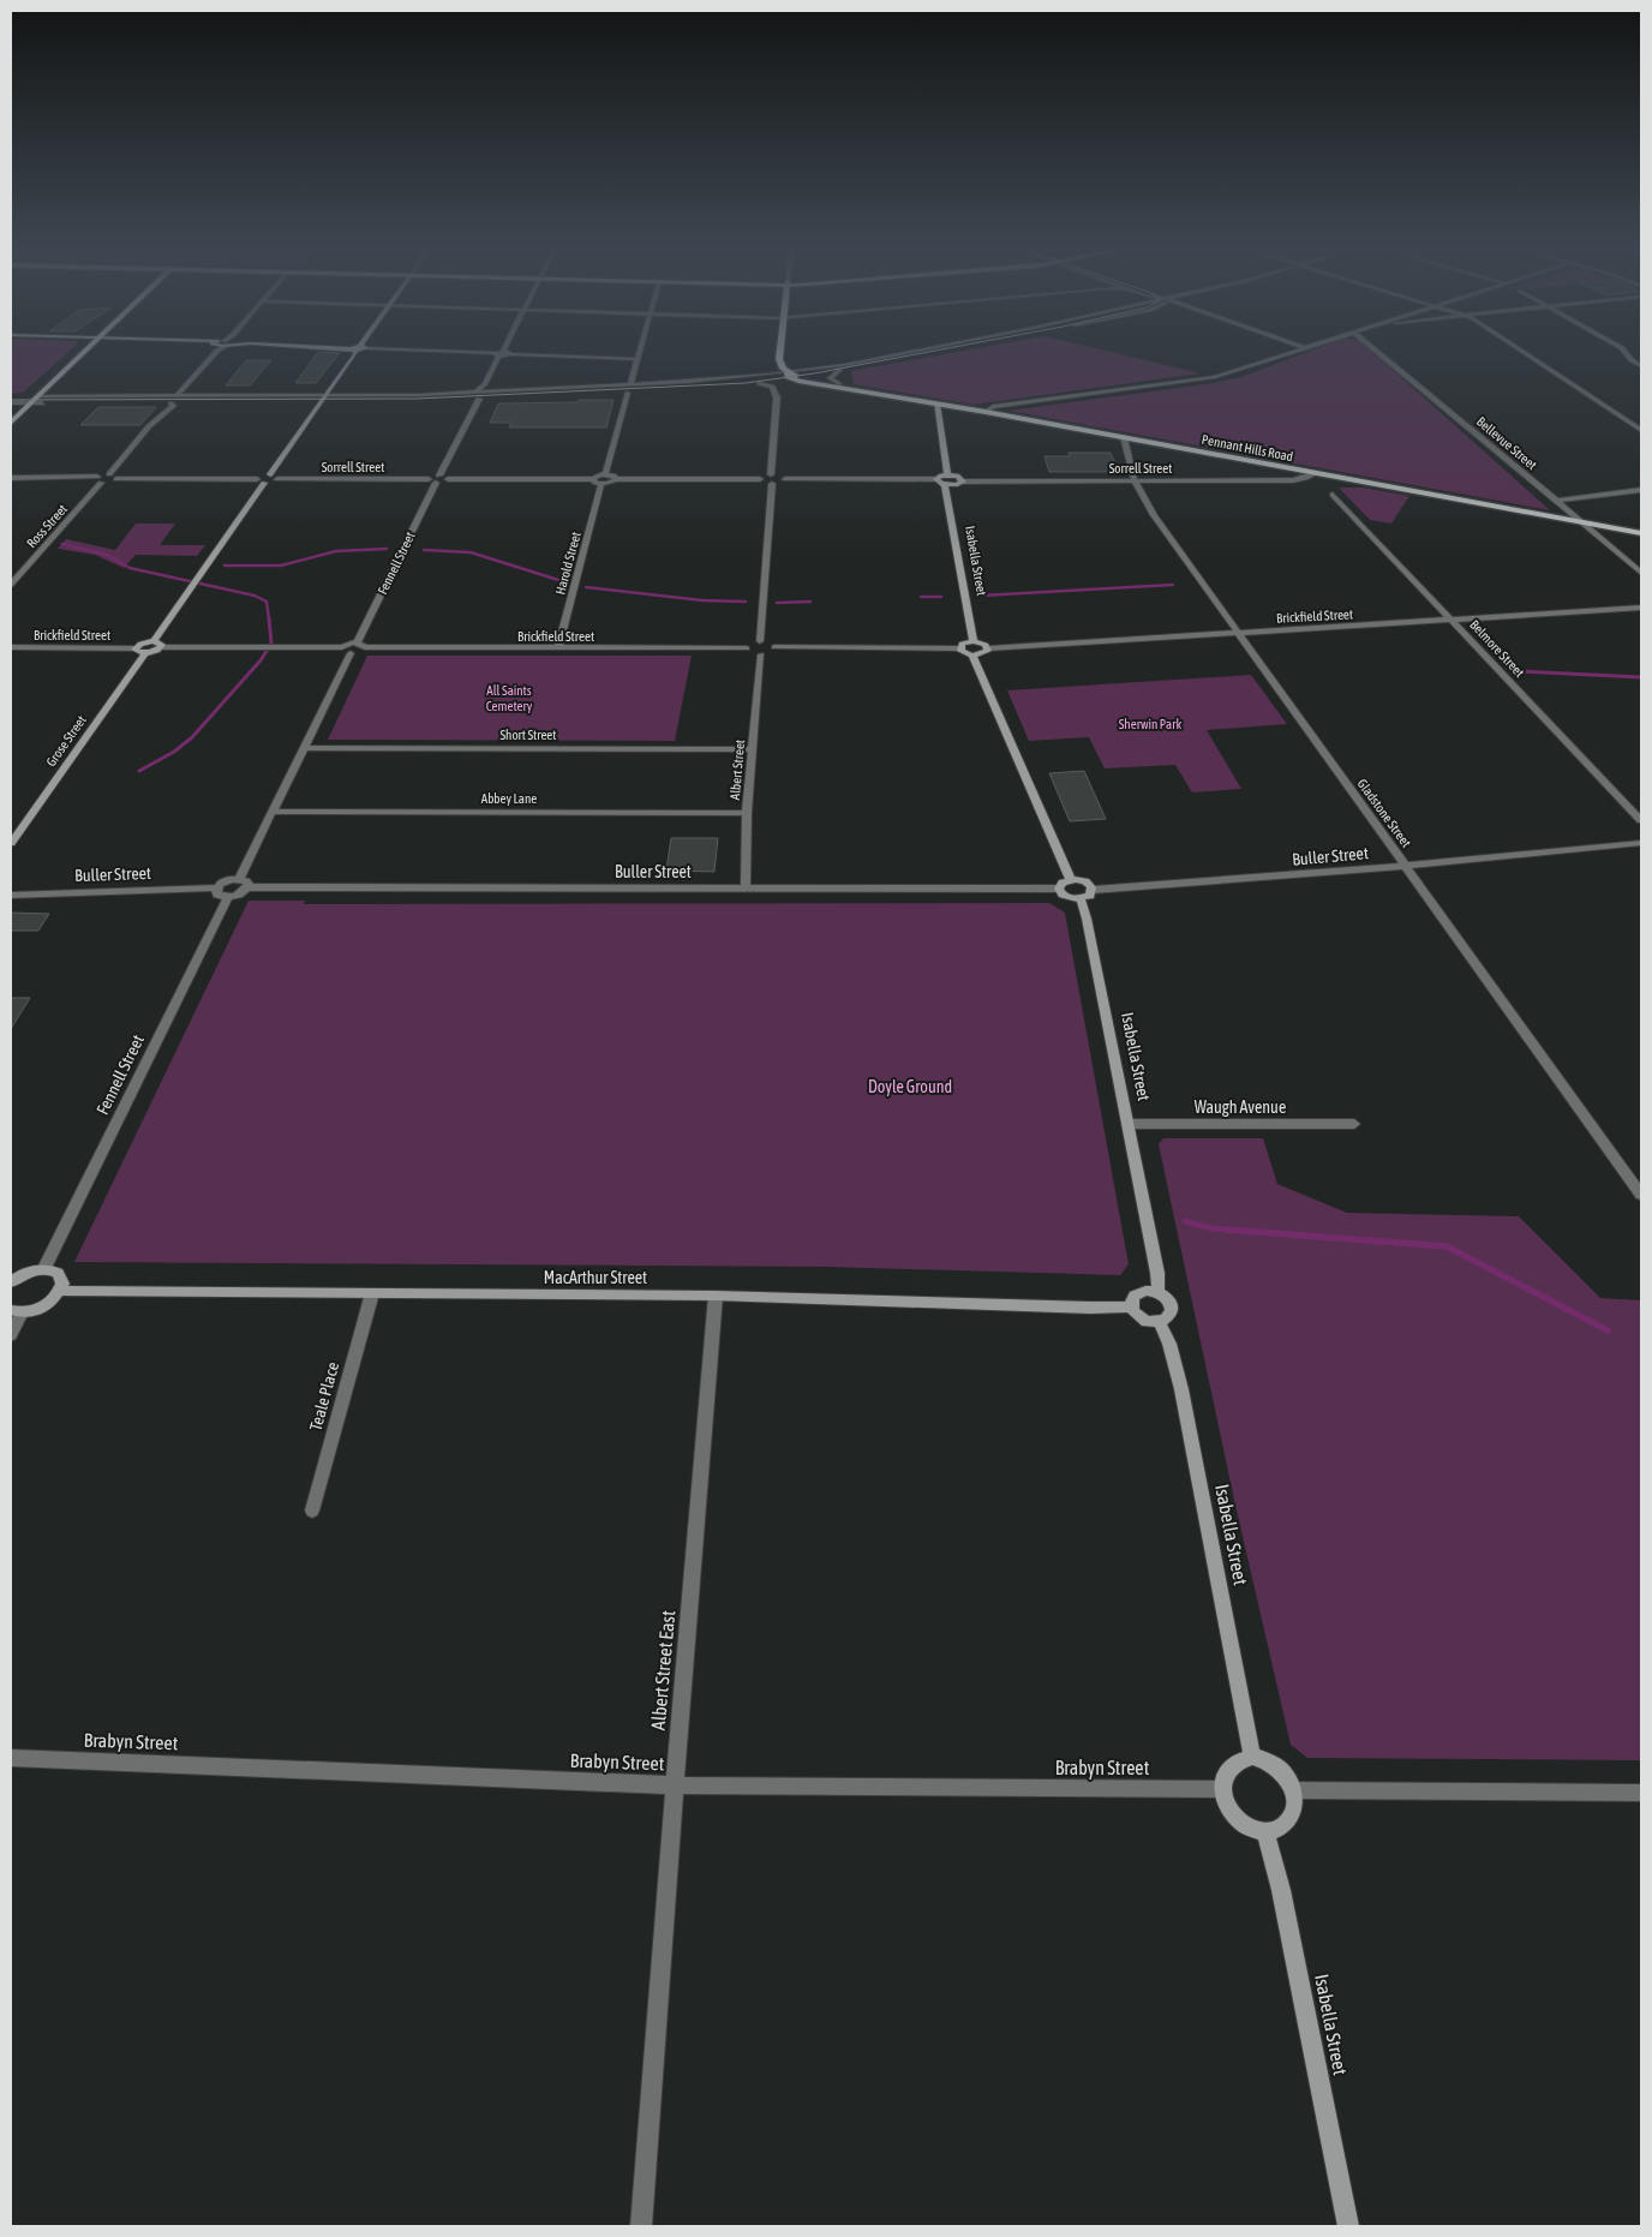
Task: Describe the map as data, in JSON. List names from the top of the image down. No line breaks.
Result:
{"streets":{"main road":["Pennant Hills Road"],"street":["Bellevue Street","Sorrell Street","Ross Street","Isabella Street","Fennell Street","Harold Street","Brickfield Street","Belmore Street","Short Street","Grose Street","Albert Street","Abbey Lane","Gladstone Street","Buller Street","Waugh Avenue","MacArthur Street","Teale Place","Albert Street East","Brabyn Street"]},"crossings":[["Bellevue Street","Pennant Hills Road"],["Pennant Hills Road","Sorrell Street"],["Pennant Hills Road","Gladstone Street"],["Sorrell Street","Fennell Street"],["Sorrell Street","Gladstone Street"],["Isabella Street","Waugh Avenue"],["Isabella Street","MacArthur Street"],["Isabella Street","Brabyn Street"],["Harold Street","Brickfield Street"],["Brickfield Street","Belmore Street"],["Brickfield Street","Gladstone Street"],["Short Street","Albert Street"],["Albert Street","Abbey Lane"],["Albert Street","Buller Street"],["Gladstone Street","Buller Street"],["MacArthur Street","Teale Place"],["MacArthur Street","Albert Street East"],["Albert Street East","Brabyn Street"]],"parks":["All Saints Cemetery","Sherwin Park","Doyle Ground"]}
